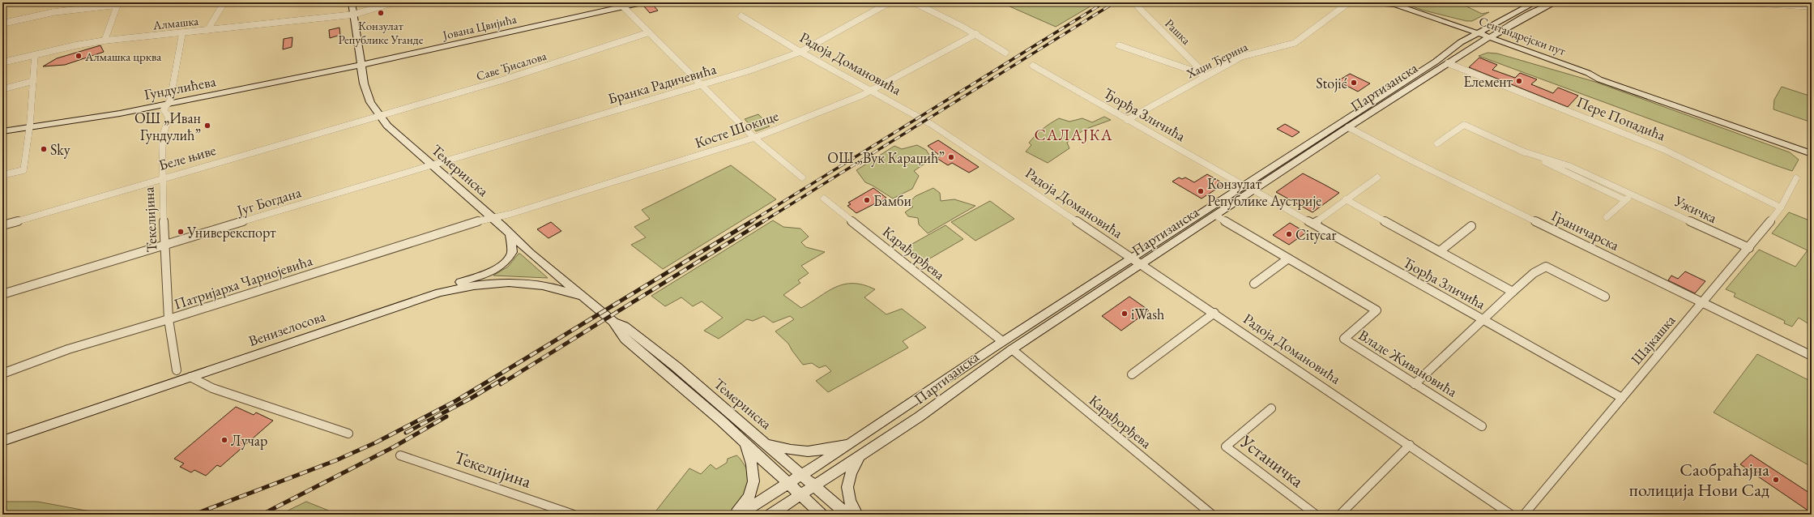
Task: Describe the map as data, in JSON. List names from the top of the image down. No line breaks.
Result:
{"streets":{"main road":["Јована Цвијића","Сентандрејски пут","Партизанска","Гундулићева","Темеринска","Венизелосова"],"street":["Алмашка","Рашка","Хаџи Ђерина","Радоја Домановића","Саве Ђисалова","Бранка Радичевића","Ђорђа Зличића","Пере Попадића","Косте Шокице","Беле њиве","Југ Богдана","Ужичка","Текелијина","Граничарска","Карађорђева","Патријарха Чарнојевића","Шајкашка","Владе Живановића","Устаничка"]},"crossings":[["Алмашка","Темеринска"],["Алмашка","Текелијина"],["Јована Цвијића","Гундулићева"],["Јована Цвијића","Темеринска"],["Рашка","Хаџи Ђерина"],["Сентандрејски пут","Партизанска"],["Хаџи Ђерина","Ђорђа Зличића"],["Радоја Домановића","Бранка Радичевића"],["Радоја Домановића","Партизанска"],["Радоја Домановића","Косте Шокице"],["Саве Ђисалова","Беле њиве"],["Саве Ђисалова","Темеринска"],["Бранка Радичевића","Темеринска"],["Бранка Радичевића","Југ Богдана"],["Партизанска","Ђорђа Зличића"],["Партизанска","Пере Попадића"],["Партизанска","Темеринска"],["Партизанска","Граничарска"],["Партизанска","Карађорђева"],["Партизанска","Владе Живановића"],["Гундулићева","Темеринска"],["Гундулићева","Текелијина"],["Ђорђа Зличића","Шајкашка"],["Пере Попадића","Шајкашка"],["Косте Шокице","Темеринска"],["Косте Шокице","Патријарха Чарнојевића"],["Беле њиве","Темеринска"],["Беле њиве","Текелијина"],["Темеринска","Југ Богдана"],["Темеринска","Патријарха Чарнојевића"],["Темеринска","Венизелосова"],["Југ Богдана","Текелијина"],["Ужичка","Шајкашка"],["Текелијина","Патријарха Чарнојевића"],["Граничарска","Шајкашка"]],"districts":["САЛАЈКА"],"places":["Конзулат Републике Уганде","Алмашка црква","Елемент","Stojić","ОШ „Иван Гундулић”","Sky","ОШ „Вук Караџић”","Конзулат Републике Аустрије","Бамби","Универекспорт","Citycar","iWash","Лучар","Саобраћајна полиција Нови Сад"]}
